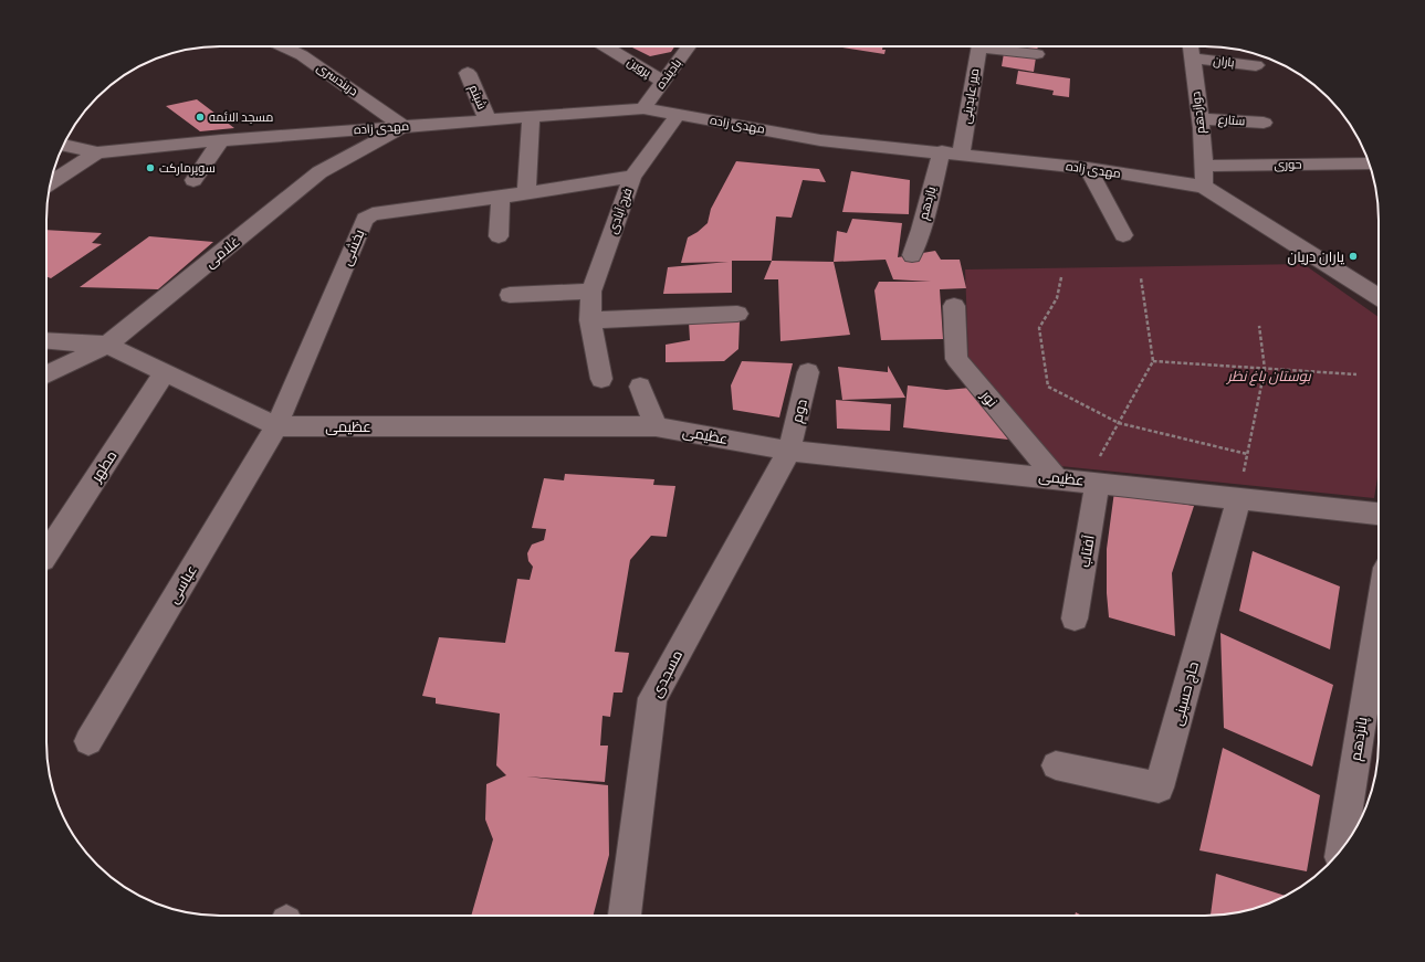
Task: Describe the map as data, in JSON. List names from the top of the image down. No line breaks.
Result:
{"streets":{"street":["باران","پروین","بادینده","دربندسری","میر عابدینی","شبنم","دوازدهم","ستارع","مهدی زاده","حوری","یازدهم","فرح آبادی","بخشی","غلامی","نور","دوم","عظیمی","مطهر","آفتاب","عباسی","مسجدی","حاج حسینی","پانزدهم"]},"crossings":[["باران","دوازدهم"],["پروین","بادینده"],["بادینده","مهدی زاده"],["دربندسری","مهدی زاده"],["دربندسری","غلامی"],["میر عابدینی","مهدی زاده"],["شبنم","مهدی زاده"],["دوازدهم","ستارع"],["دوازدهم","مهدی زاده"],["دوازدهم","حوری"],["مهدی زاده","یازدهم"],["مهدی زاده","فرح آبادی"],["مهدی زاده","غلامی"],["فرح آبادی","بخشی"],["بخشی","عظیمی"],["بخشی","عباسی"],["غلامی","عظیمی"],["نور","عظیمی"],["دوم","عظیمی"],["دوم","مسجدی"],["عظیمی","مطهر"],["عظیمی","آفتاب"],["عظیمی","عباسی"],["عظیمی","مسجدی"],["عظیمی","حاج حسینی"]],"parks":["بوستان باغ نظر"],"places":["مسجد الائمه","سوپرمارکت","یاران دریان"]}
